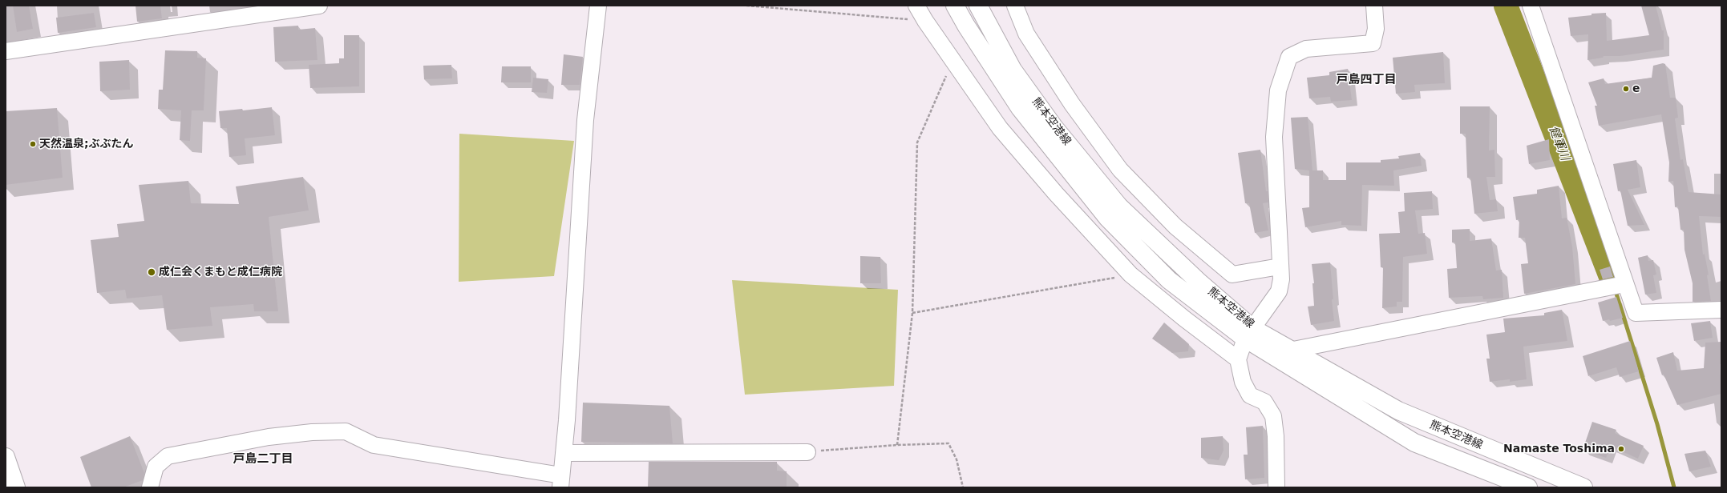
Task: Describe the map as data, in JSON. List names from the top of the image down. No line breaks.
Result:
{"streets":{"main road":["熊本空港線"]},"districts":["戸島四丁目","戸島二丁目"],"water":["健軍川"],"places":["e","天然温泉;ぶぶたん","成仁会くまもと成仁病院","Namaste Toshima"]}
